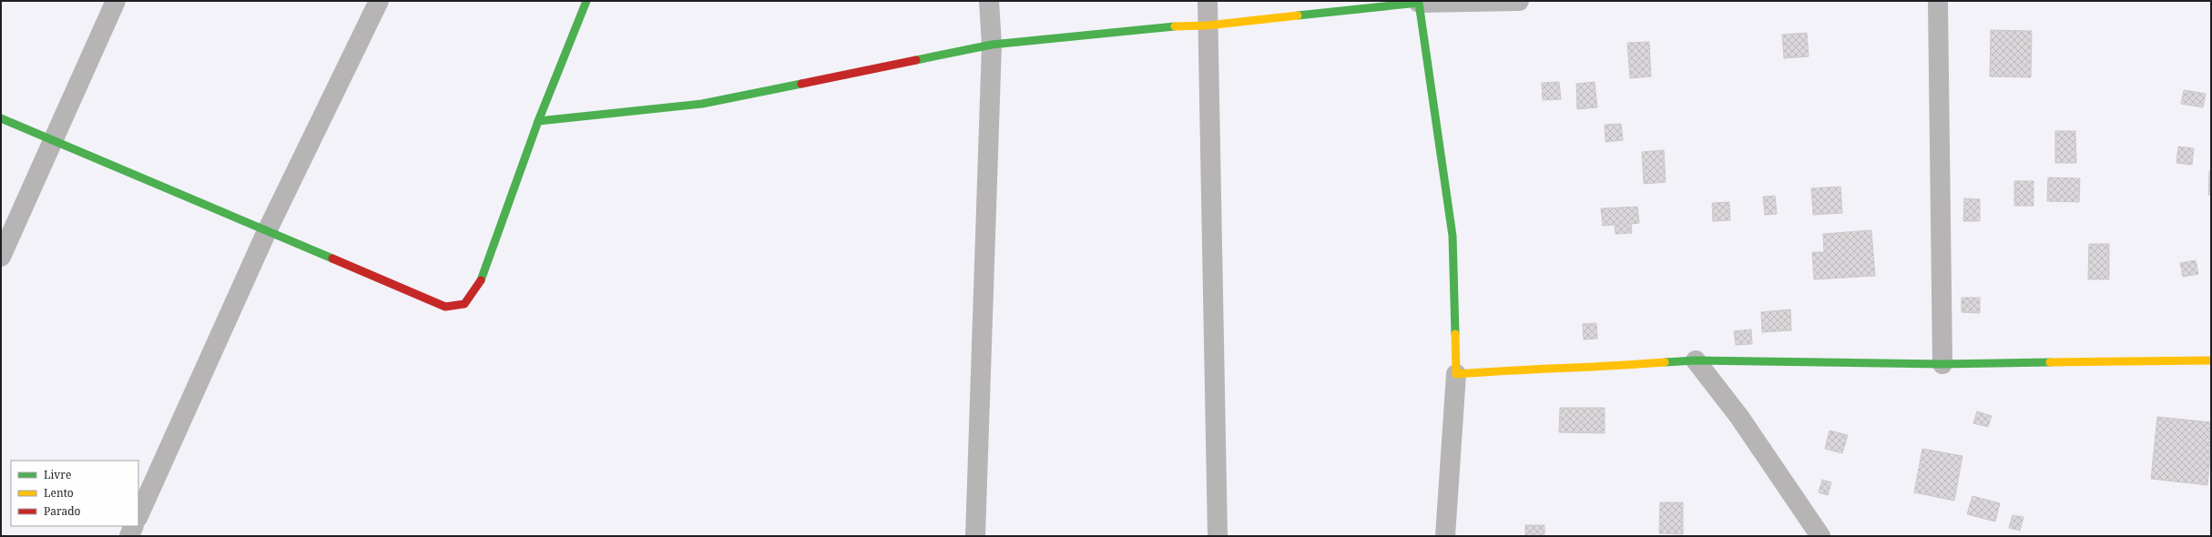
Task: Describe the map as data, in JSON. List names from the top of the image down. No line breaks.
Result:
{"legend":["Livre","Lento","Parado"]}
